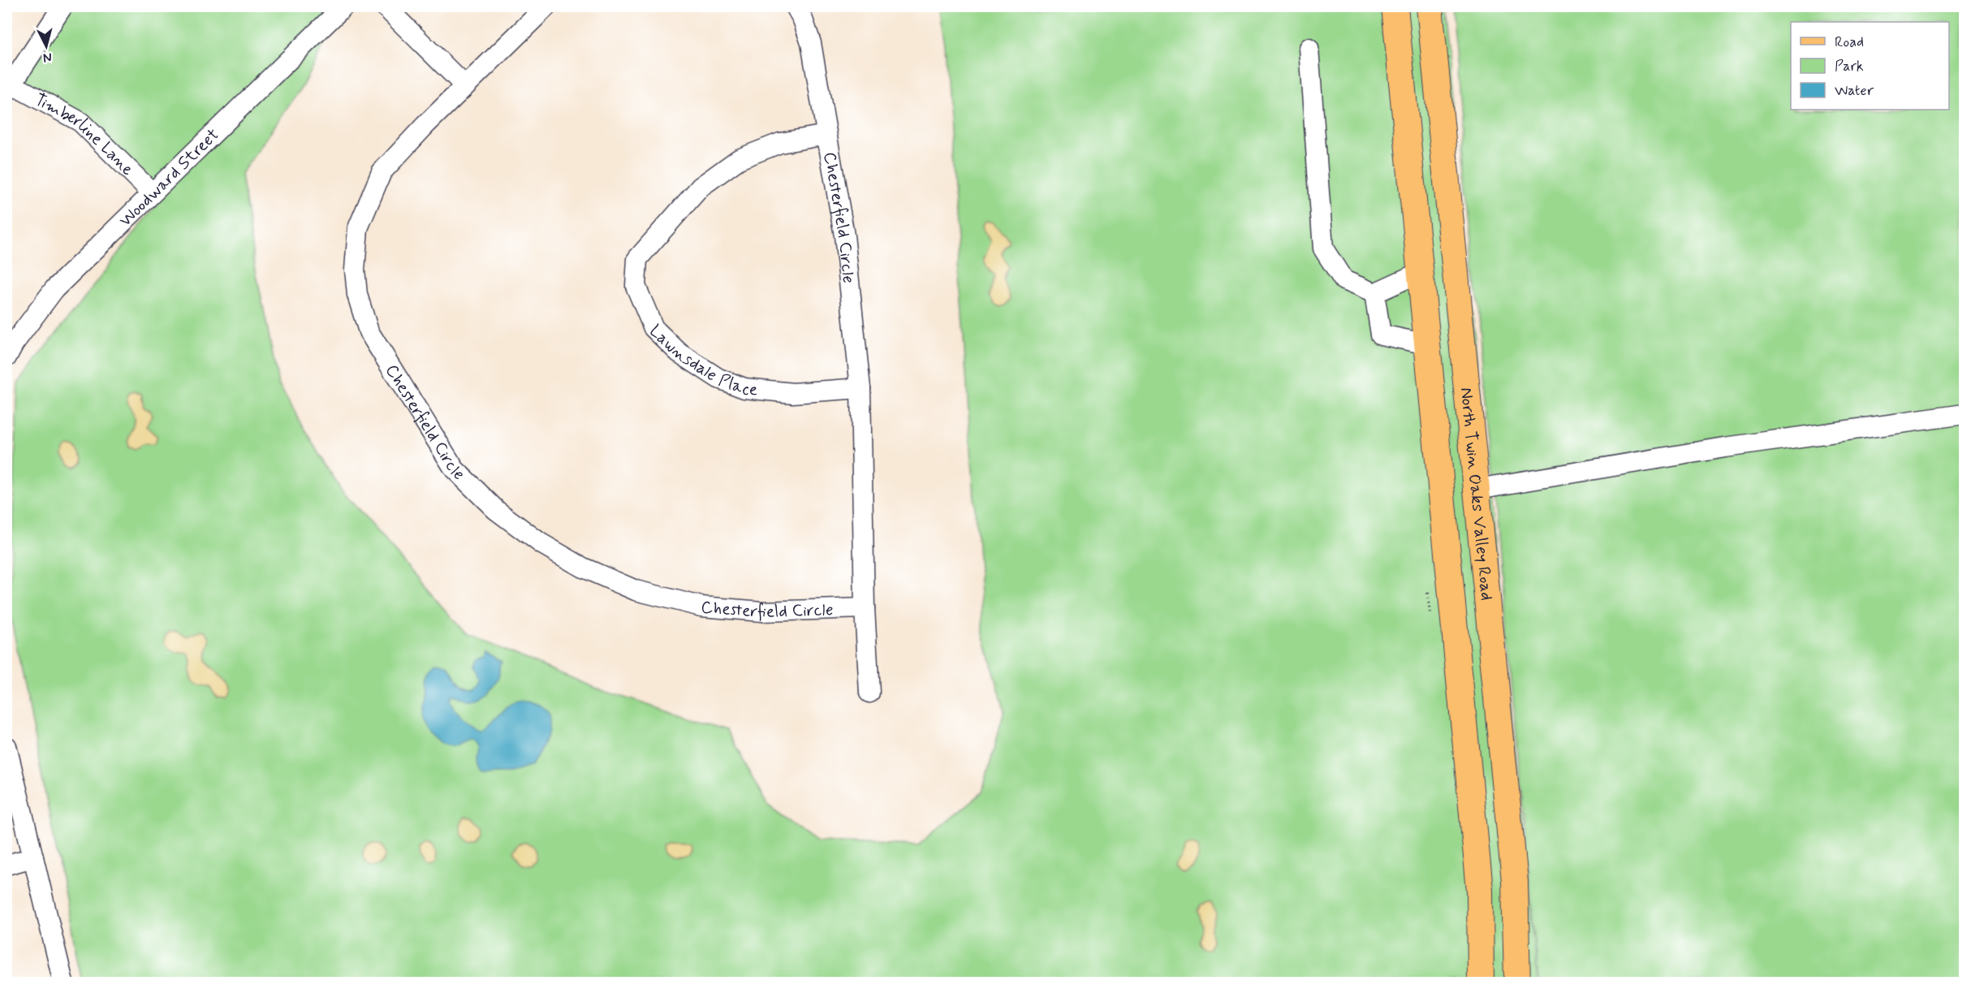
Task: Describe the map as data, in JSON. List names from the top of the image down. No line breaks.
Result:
{"streets":{"main road":["North Twin Oaks Valley Road"],"street":["Timberline Lane","Woodward Street","Chesterfield Circle","Lawnsdale Place"]},"crossings":[["Timberline Lane","Woodward Street"],["Chesterfield Circle","Lawnsdale Place"]],"legend":["Road","Park","Water"],"north":"bottom"}
